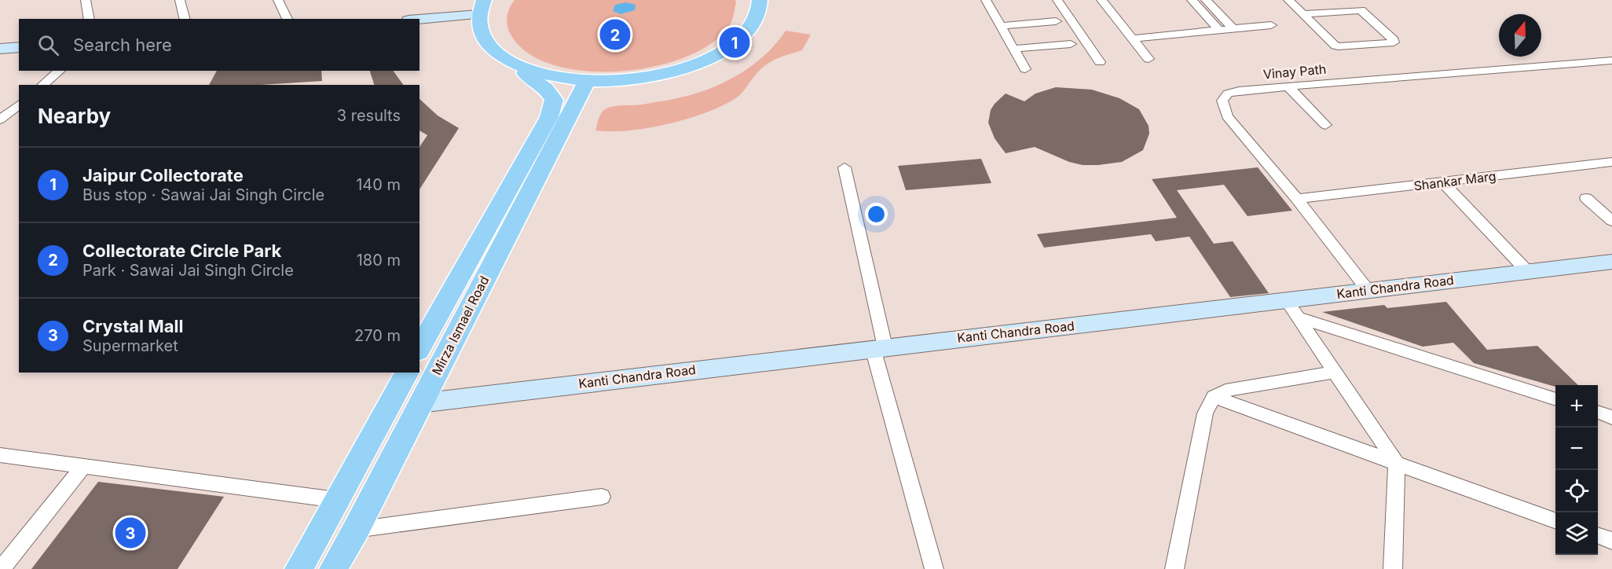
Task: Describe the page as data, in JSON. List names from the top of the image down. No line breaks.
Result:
{"streets":{"main road":["Mirza Ismael Road"],"street":["Vinay Path","Shankar Marg","Kanti Chandra Road"]},"crossings":[["Vinay Path","Shankar Marg"],["Vinay Path","Kanti Chandra Road"],["Kanti Chandra Road","Mirza Ismael Road"]],"north":"top","page":{"pins":["2","1","3"],"search":"Search here","heading":["Nearby","3 results"],"list":[{"mark":"1","name":"Jaipur Collectorate","note":"Bus stop · Sawai Jai Singh Circle","value":"140 m"},{"mark":"2","name":"Collectorate Circle Park","note":"Park · Sawai Jai Singh Circle","value":"180 m"},{"mark":"3","name":"Crystal Mall","note":"Supermarket","value":"270 m"}],"map_buttons":["+","−"]}}
